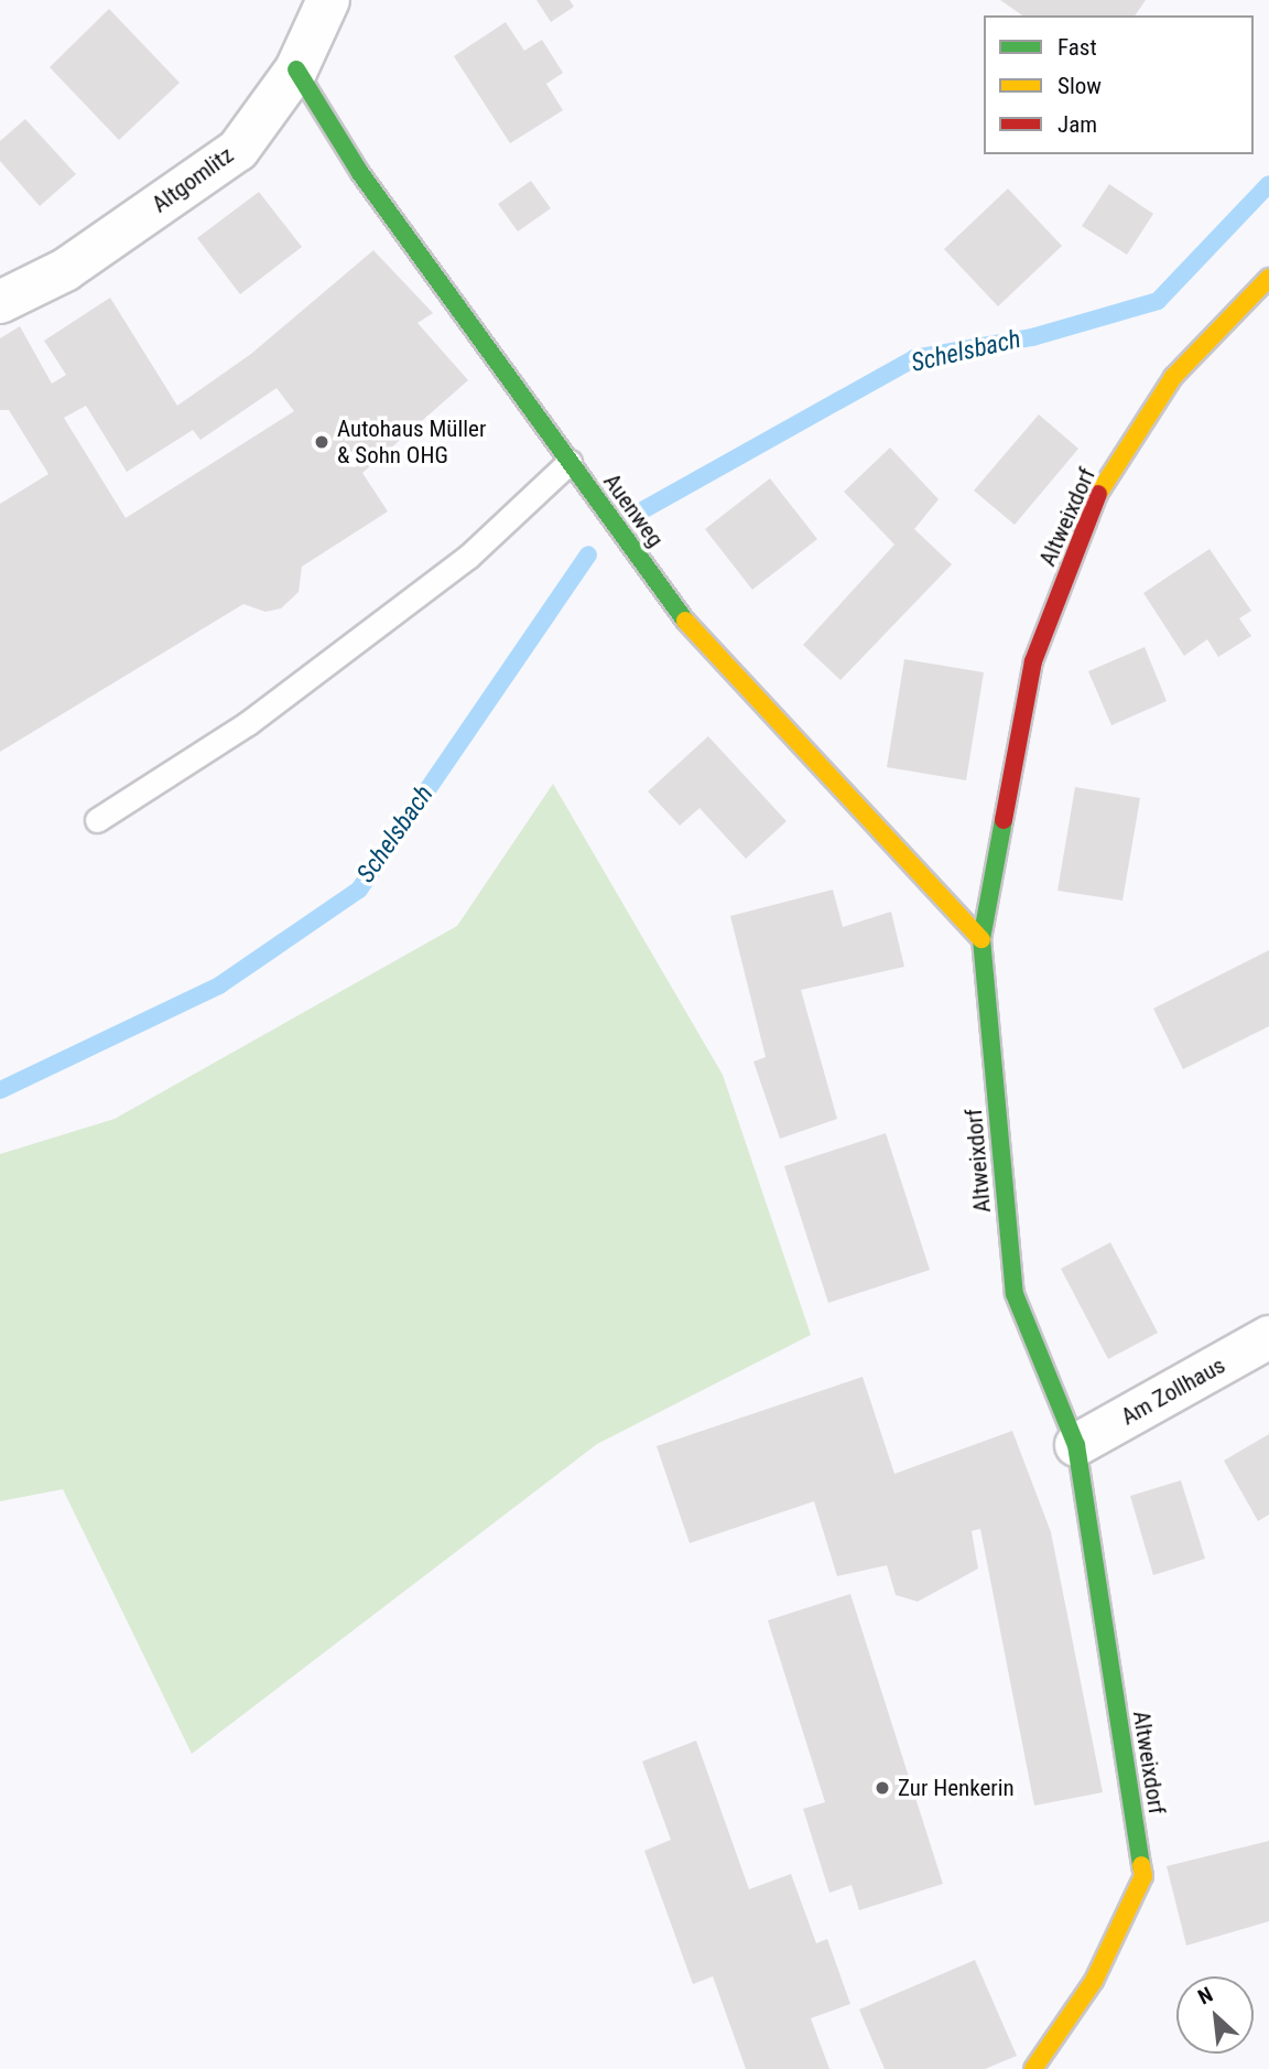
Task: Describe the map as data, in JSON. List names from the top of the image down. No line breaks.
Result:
{"streets":{"street":["Altgomlitz","Auenweg","Altweixdorf","Am Zollhaus"]},"crossings":[["Altgomlitz","Auenweg"],["Auenweg","Altweixdorf"],["Altweixdorf","Am Zollhaus"]],"water":["Schelsbach"],"places":["Autohaus Müller & Sohn OHG","Zur Henkerin"],"legend":["Fast","Slow","Jam"],"north":"top left"}
